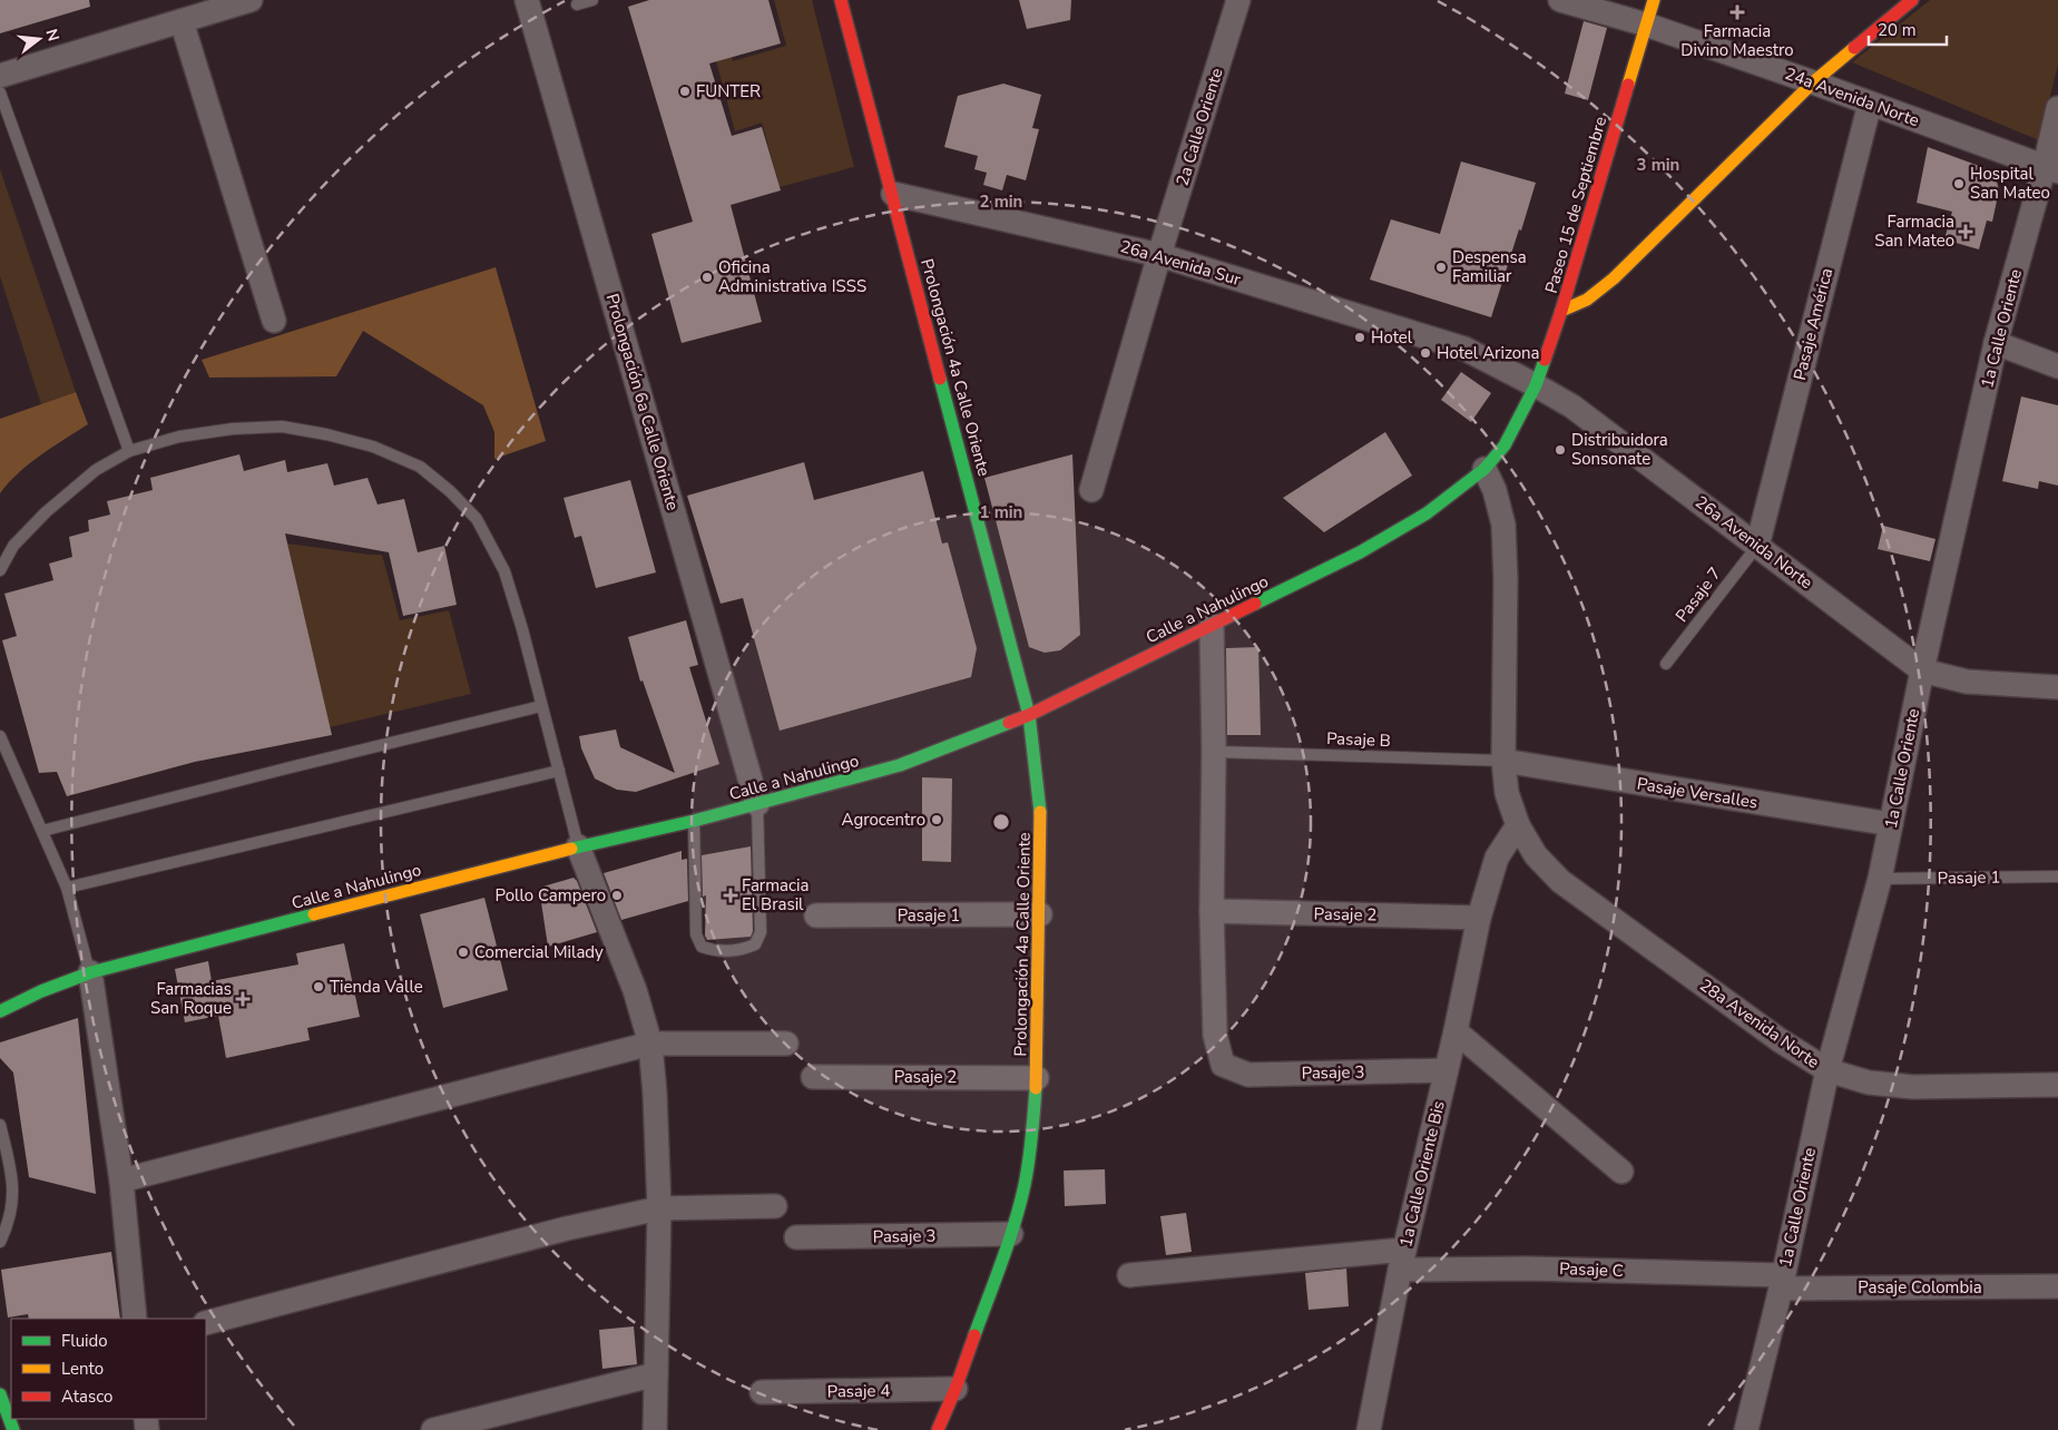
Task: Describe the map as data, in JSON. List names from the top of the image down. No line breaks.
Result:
{"streets":{"main road":["Paseo 15 de Septiembre","Prolongación 4a Calle Oriente","Calle a Nahulingo"],"street":["24a Avenida Norte","2a Calle Oriente","26a Avenida Sur","Pasaje América","1a Calle Oriente","Prolongación 6a Calle Oriente","26a Avenida Norte","Pasaje Versalles","Pasaje 1","Pasaje 2","28a Avenida Norte","Pasaje 3","1a Calle Oriente Bis","Pasaje C","Pasaje Colombia","Pasaje 4"],"lane":["Pasaje 7","Pasaje B"]},"crossings":[["24a Avenida Norte","Paseo 15 de Septiembre"],["24a Avenida Norte","Pasaje América"],["24a Avenida Norte","1a Calle Oriente"],["2a Calle Oriente","26a Avenida Sur"],["Paseo 15 de Septiembre","26a Avenida Norte"],["Paseo 15 de Septiembre","Calle a Nahulingo"],["26a Avenida Sur","Prolongación 4a Calle Oriente"],["26a Avenida Sur","26a Avenida Norte"],["Pasaje América","26a Avenida Norte"],["Pasaje América","Pasaje 7"],["1a Calle Oriente","26a Avenida Norte"],["1a Calle Oriente","Pasaje Versalles"],["1a Calle Oriente","Pasaje 1"],["1a Calle Oriente","28a Avenida Norte"],["1a Calle Oriente","Pasaje C"],["1a Calle Oriente","Pasaje Colombia"],["Prolongación 4a Calle Oriente","Calle a Nahulingo"],["Prolongación 4a Calle Oriente","Pasaje 1"],["Prolongación 4a Calle Oriente","Pasaje 2"],["Prolongación 4a Calle Oriente","Pasaje 3"],["Prolongación 4a Calle Oriente","Pasaje 4"],["Prolongación 6a Calle Oriente","Calle a Nahulingo"],["26a Avenida Norte","Pasaje 7"],["Calle a Nahulingo","28a Avenida Norte"],["Pasaje B","Pasaje Versalles"],["Pasaje B","28a Avenida Norte"],["Pasaje Versalles","28a Avenida Norte"],["Pasaje 2","Pasaje 3"],["Pasaje 2","1a Calle Oriente Bis"],["28a Avenida Norte","1a Calle Oriente Bis"],["Pasaje 3","1a Calle Oriente Bis"],["1a Calle Oriente Bis","Pasaje C"],["Pasaje C","Pasaje Colombia"]],"places":{"health":["Farmacia Divino Maestro","Farmacia San Mateo","Farmacia El Brasil","Farmacias San Roque"],"other":["FUNTER","Hospital San Mateo","Despensa Familiar","Oficina Administrativa ISSS","Hotel","Hotel Arizona","Distribuidora Sonsonate","Agrocentro","Pollo Campero","Comercial Milady","Tienda Valle"]},"legend":["Fluido","Lento","Atasco"],"scale_bar":"20 m","north":"right","rings":["3 min","2 min","1 min"]}
